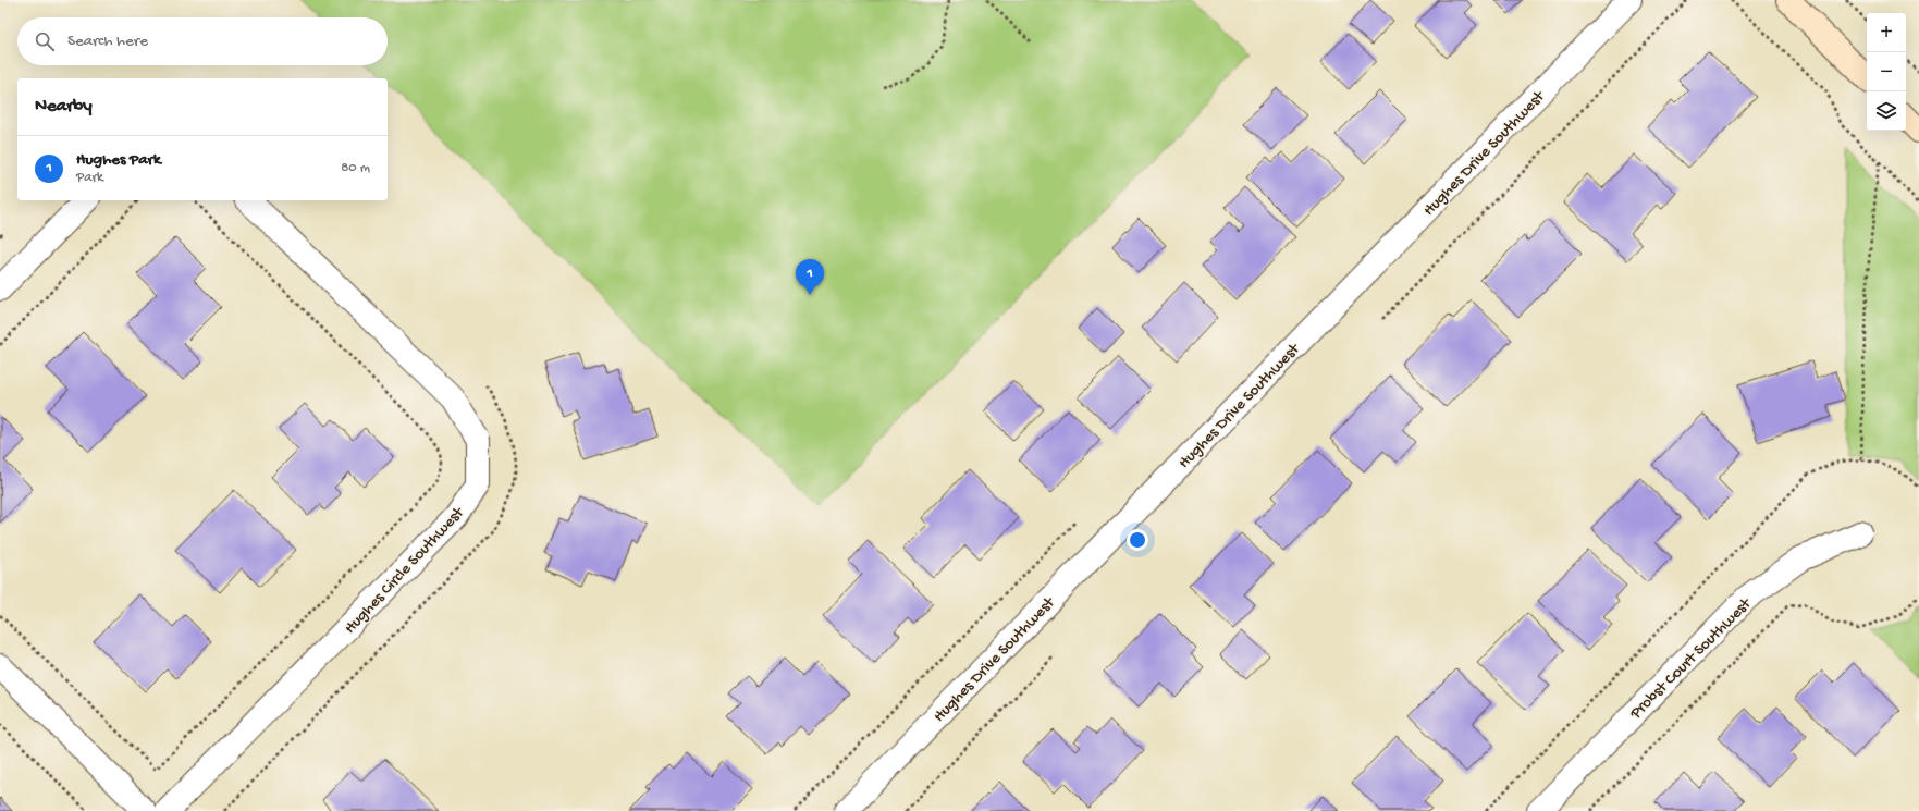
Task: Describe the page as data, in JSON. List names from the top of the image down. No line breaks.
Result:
{"streets":{"street":["Hughes Drive Southwest","Hughes Circle Southwest","Probst Court Southwest"]},"page":{"map_buttons":["+","−"],"search":"Search here","heading":"Nearby","list":[{"mark":"1","name":"Hughes Park","note":"Park","value":"80 m"}],"pins":"1"}}
